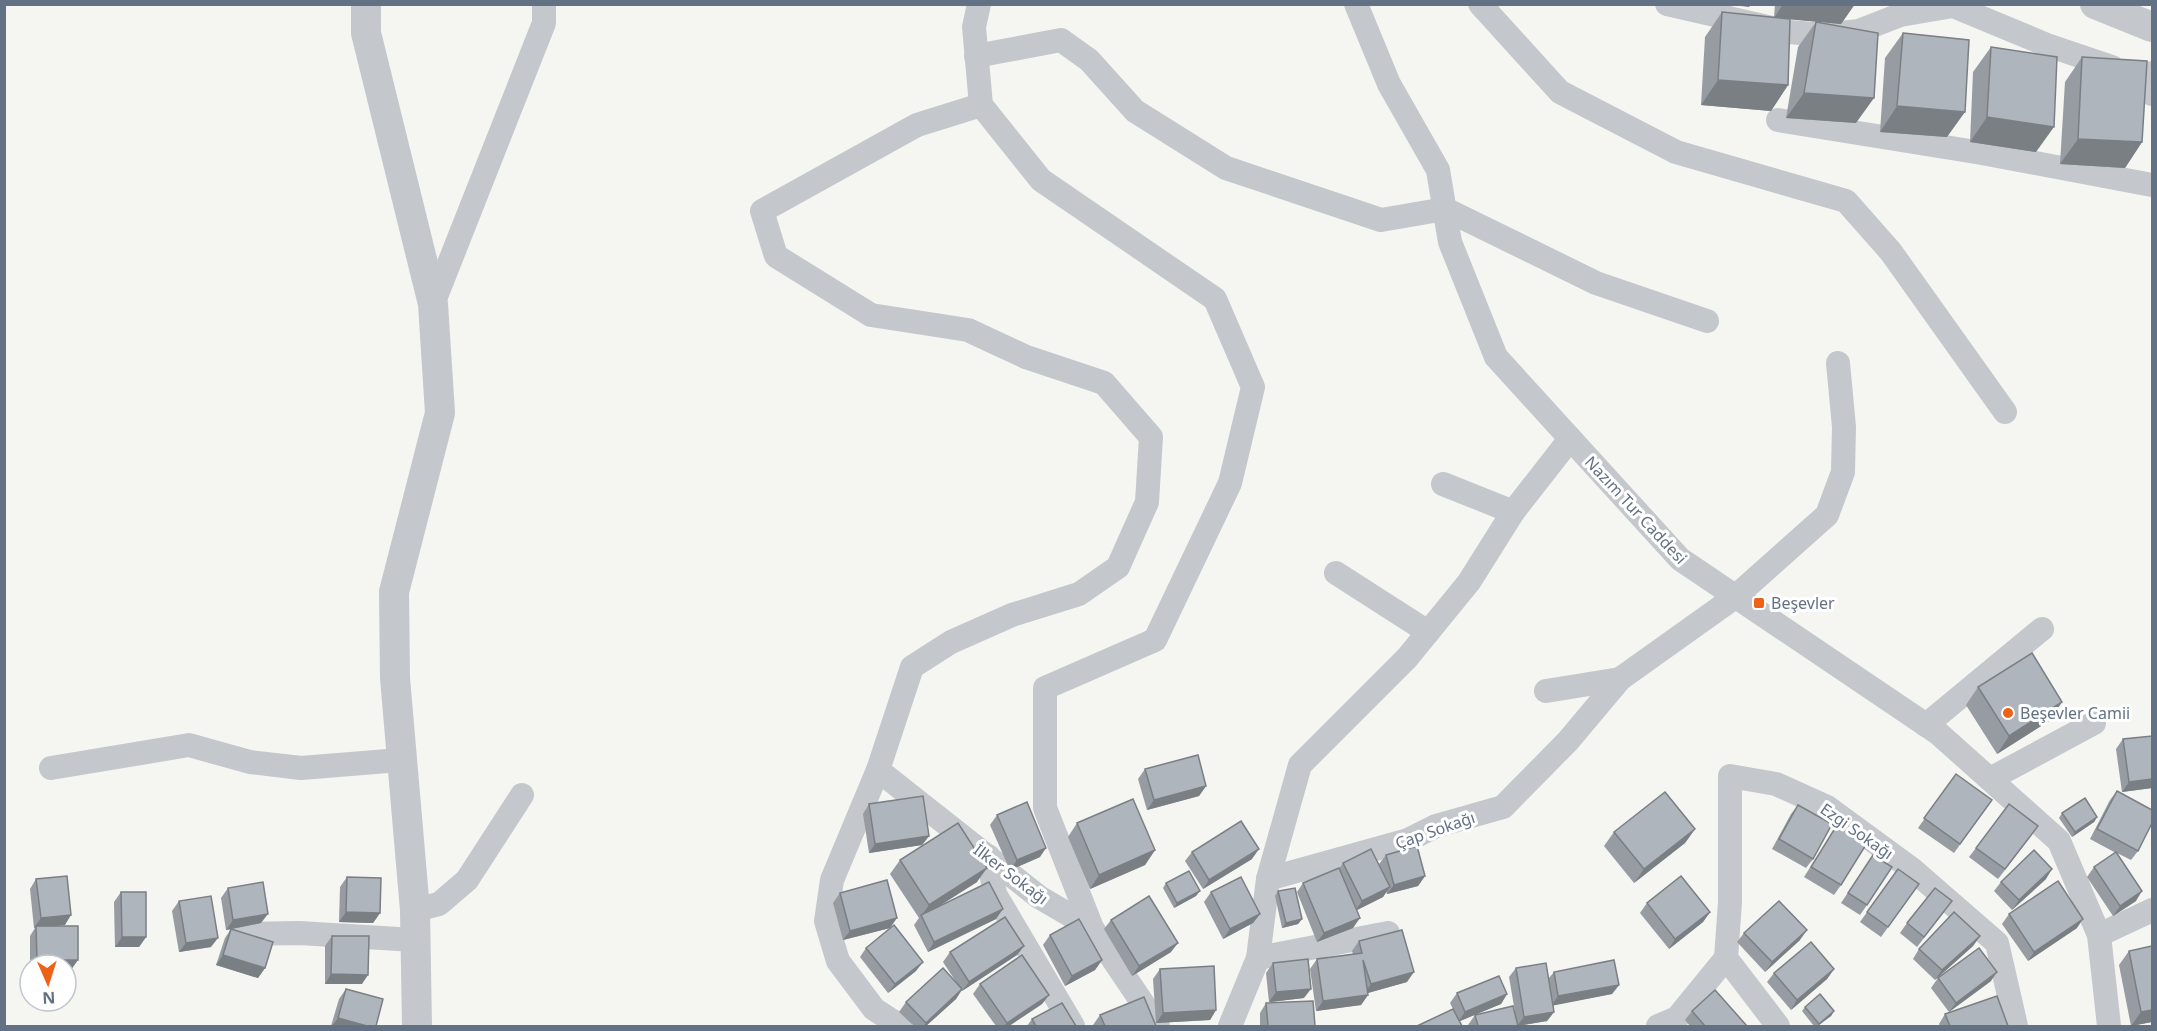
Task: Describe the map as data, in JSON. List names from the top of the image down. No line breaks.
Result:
{"streets":{"street":["Nazım Tur Caddesi","Çap Sokağı","Ezgi Sokağı","İlker Sokağı"]},"crossings":[["Nazım Tur Caddesi","Çap Sokağı"]],"places":{"transit":["Beşevler"],"other":["Beşevler Camii"]},"north":"bottom"}
